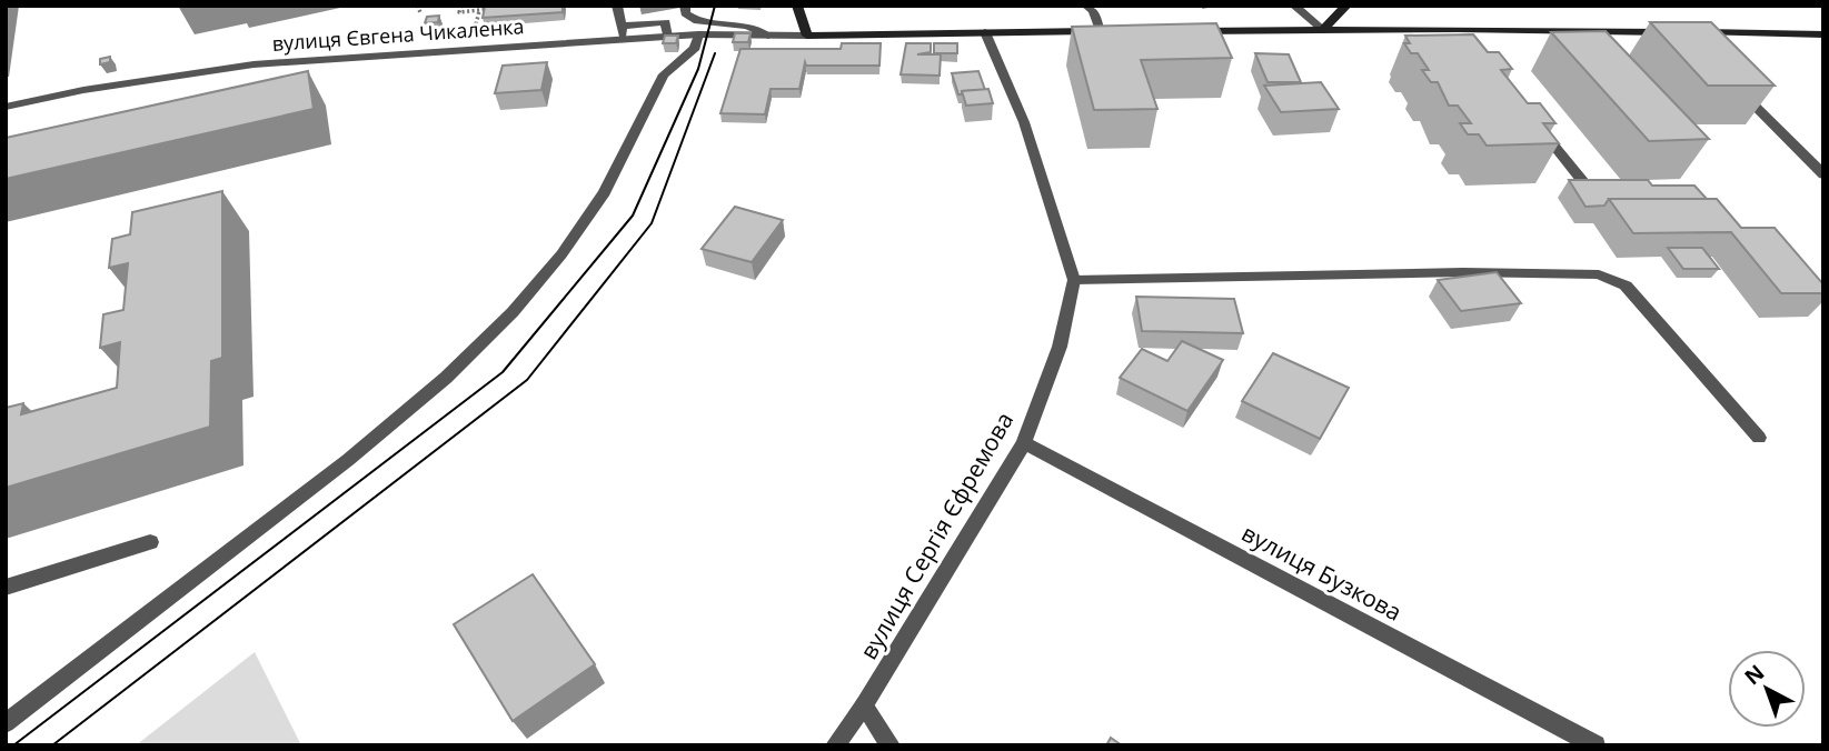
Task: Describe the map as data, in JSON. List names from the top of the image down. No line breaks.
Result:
{"streets":{"street":["вулиця Євгена Чикаленка","вулиця Сергія Єфремова","вулиця Бузкова"]},"crossings":[["вулиця Євгена Чикаленка","вулиця Сергія Єфремова"],["вулиця Сергія Єфремова","вулиця Бузкова"]],"north":"top left"}
